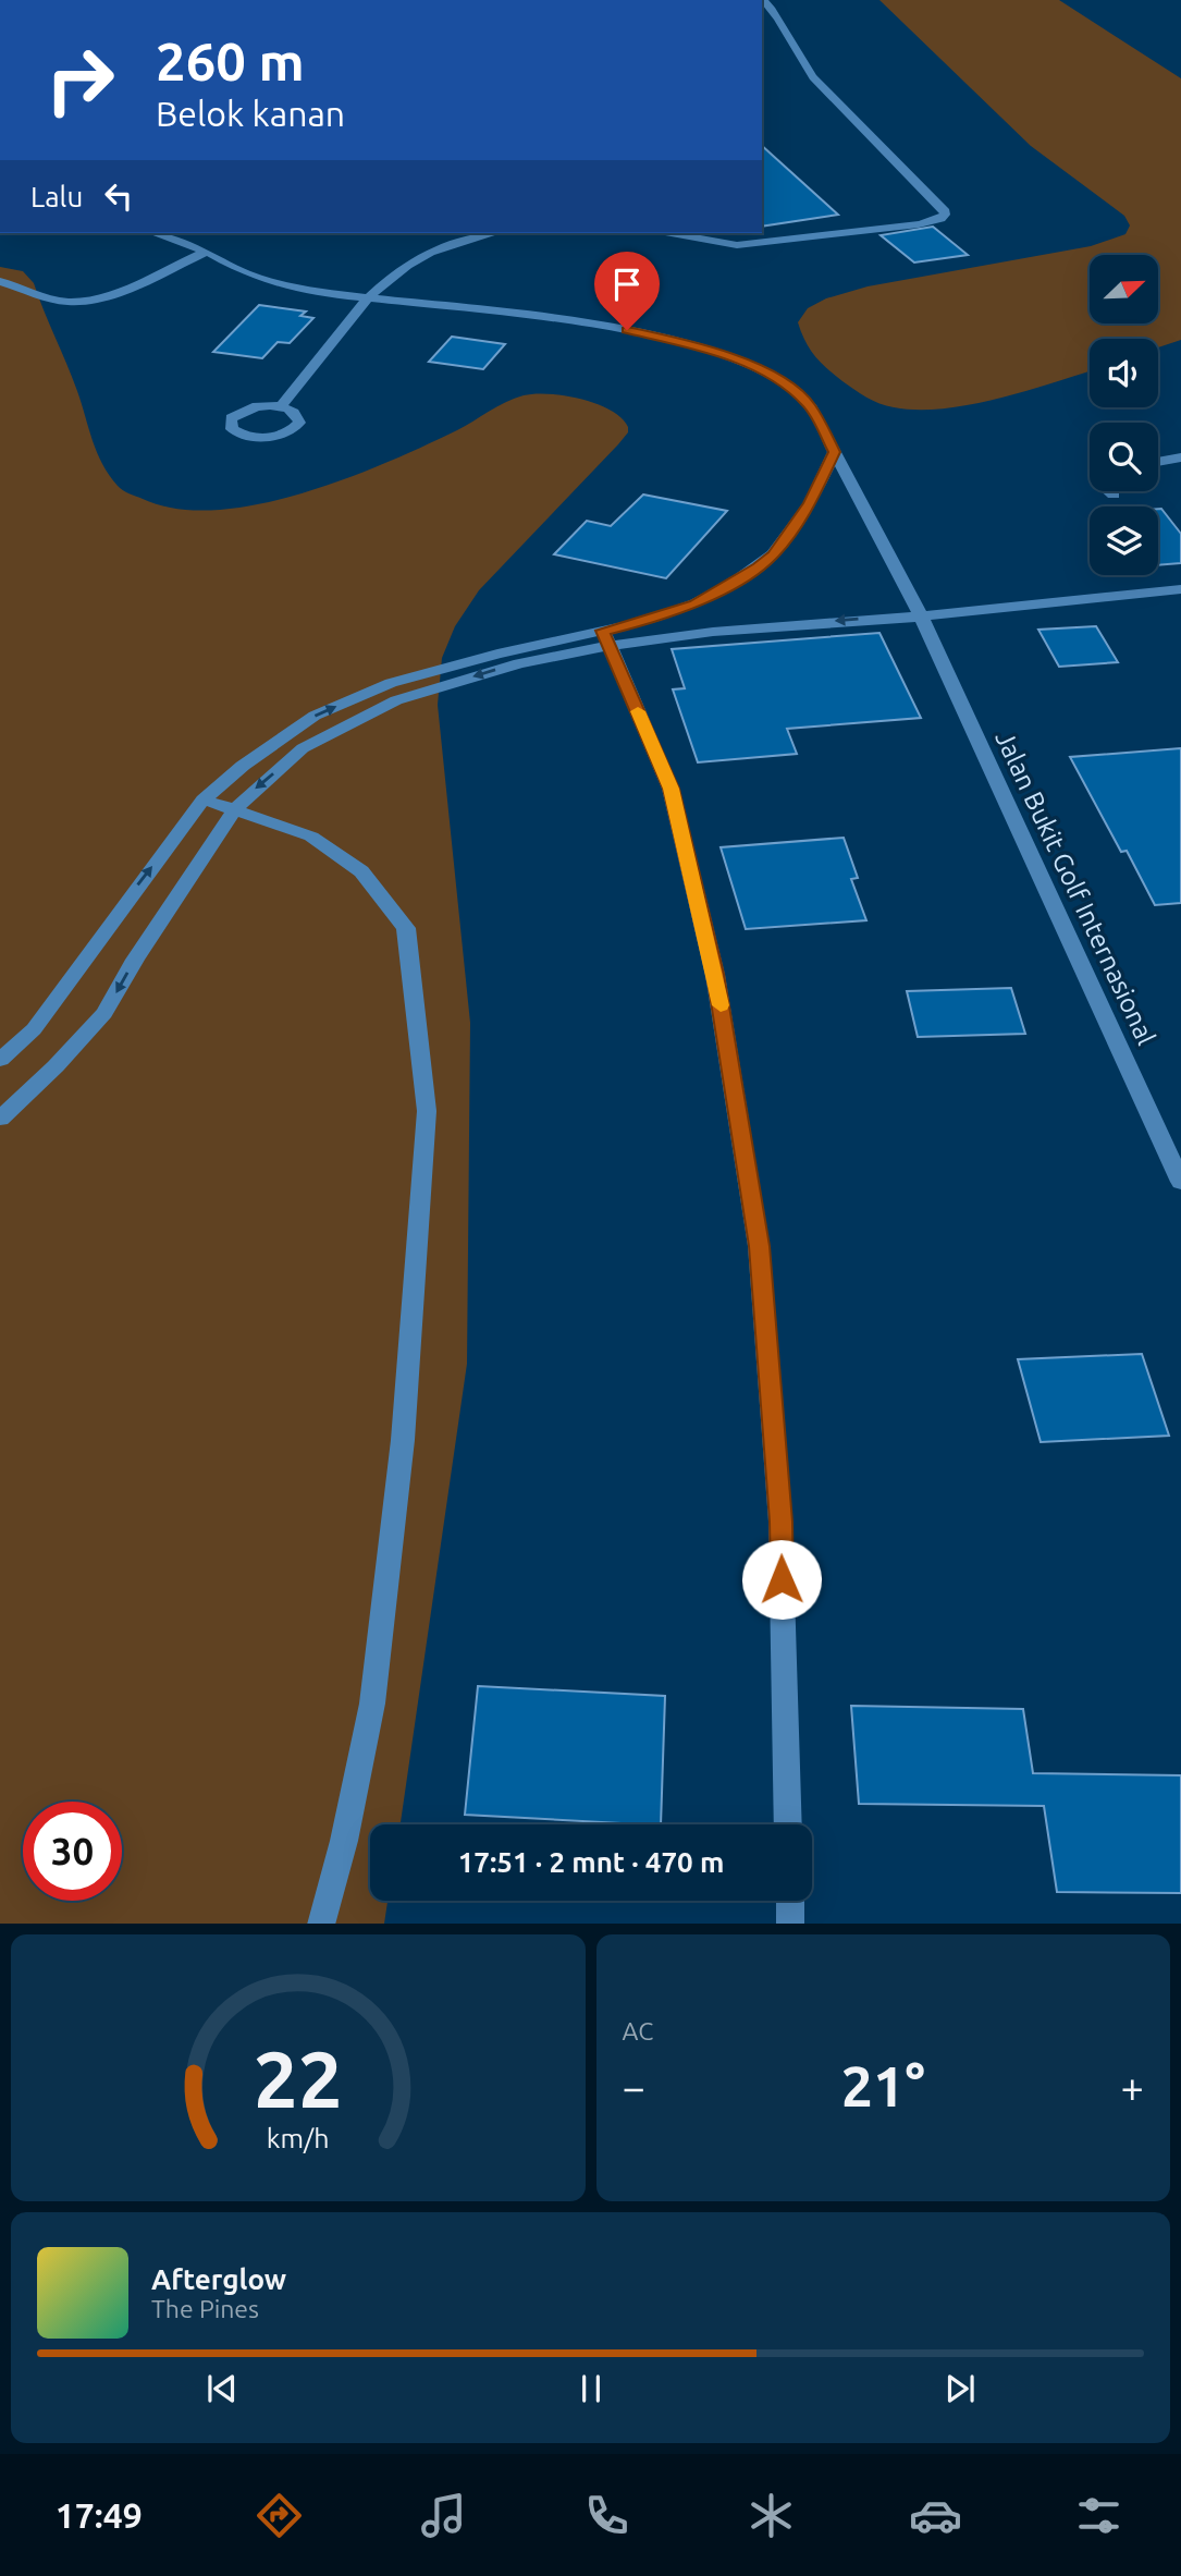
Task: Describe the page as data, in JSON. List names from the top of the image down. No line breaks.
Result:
{"streets":{"street":["Jalan Bukit Golf Internasional"]},"north":"top right","page":{"turn":["260 m","Belok kanan"],"then":"Lalu","limit":"30","trip":"17:51 · 2 mnt · 470 m","tile":"AC","heat":["−","21°","+"],"song":["Afterglow","The Pines"],"tabs":"17:49","gauge":["22","km/h"]}}
